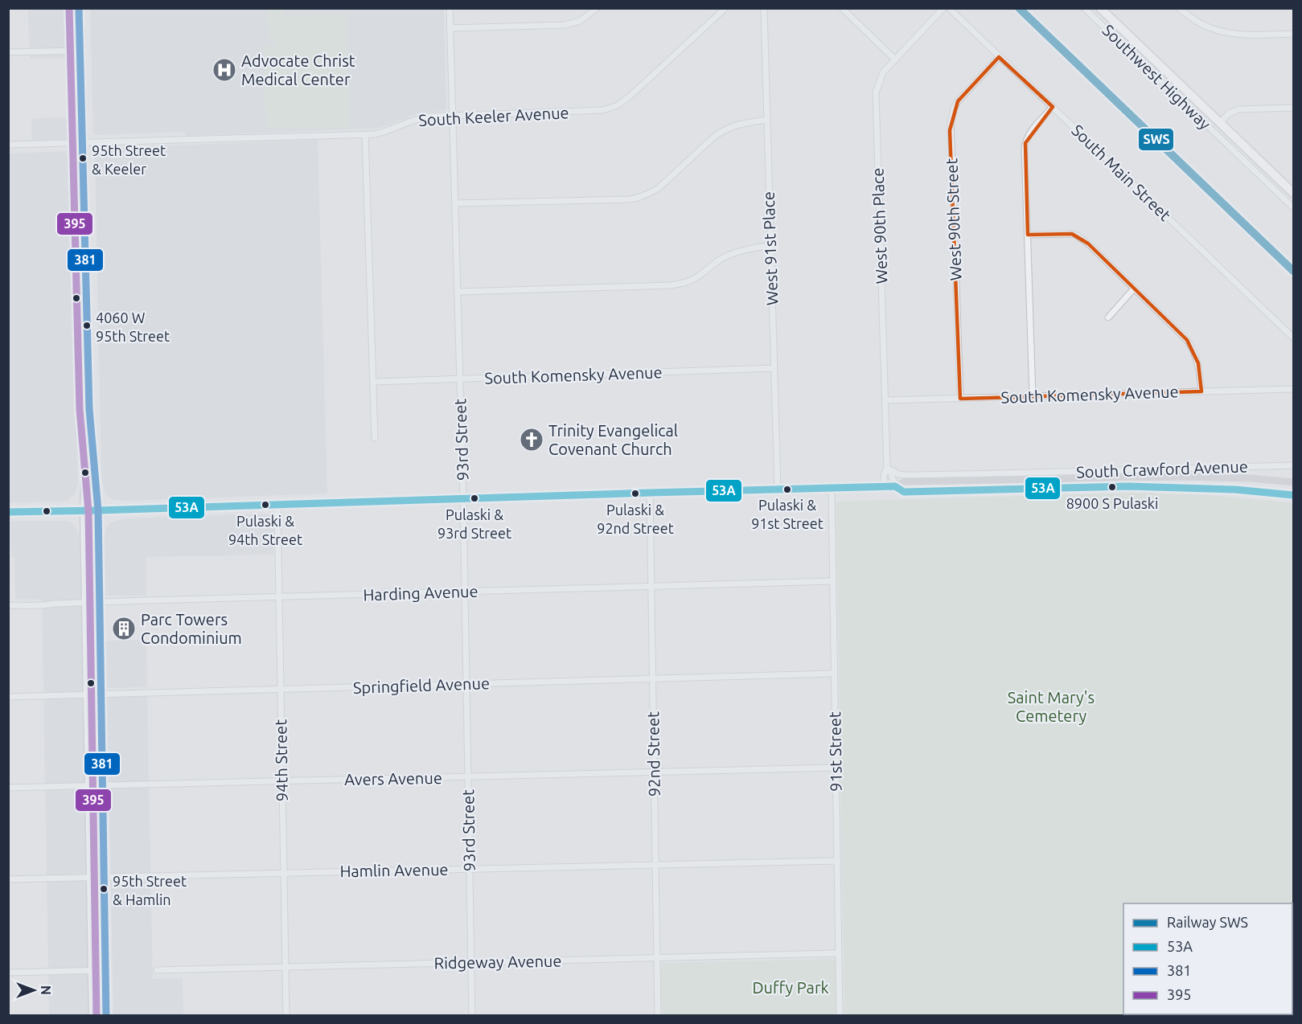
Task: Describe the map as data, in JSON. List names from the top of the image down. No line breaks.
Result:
{"streets":{"main road":["Southwest Highway"],"street":["South Keeler Avenue","South Main Street","West 90th Street","West 90th Place","West 91st Place","South Komensky Avenue","93rd Street","South Crawford Avenue","Harding Avenue","Springfield Avenue","91st Street","92nd Street","94th Street","Avers Avenue","Hamlin Avenue","Ridgeway Avenue"]},"crossings":[["South Keeler Avenue","93rd Street"],["South Main Street","West 90th Street"],["West 90th Street","South Komensky Avenue"],["West 90th Place","South Komensky Avenue"],["West 90th Place","South Crawford Avenue"],["West 91st Place","South Komensky Avenue"],["South Komensky Avenue","93rd Street"],["93rd Street","Harding Avenue"],["93rd Street","Springfield Avenue"],["93rd Street","Avers Avenue"],["93rd Street","Hamlin Avenue"],["93rd Street","Ridgeway Avenue"],["Harding Avenue","91st Street"],["Harding Avenue","92nd Street"],["Harding Avenue","94th Street"],["Springfield Avenue","91st Street"],["Springfield Avenue","92nd Street"],["Springfield Avenue","94th Street"],["91st Street","Avers Avenue"],["91st Street","Hamlin Avenue"],["91st Street","Ridgeway Avenue"],["92nd Street","Avers Avenue"],["92nd Street","Hamlin Avenue"],["92nd Street","Ridgeway Avenue"],["94th Street","Avers Avenue"],["94th Street","Hamlin Avenue"],["94th Street","Ridgeway Avenue"]],"parks":["Saint Mary's Cemetery","Duffy Park"],"places":{"hospital":["Advocate Christ Medical Center"],"other":["95th Street & Keeler","4060 W 95th Street","8900 S Pulaski","Pulaski & 91st Street","Pulaski & 92nd Street","Pulaski & 93rd Street","Pulaski & 94th Street","95th Street & Hamlin"],"church":["Trinity Evangelical Covenant Church"],"building":["Parc Towers Condominium"]},"lines":["rail line SWS","transit line 381","transit line 395","transit line 53A"],"legend":["Railway SWS","53A","381","395"],"north":"right"}
